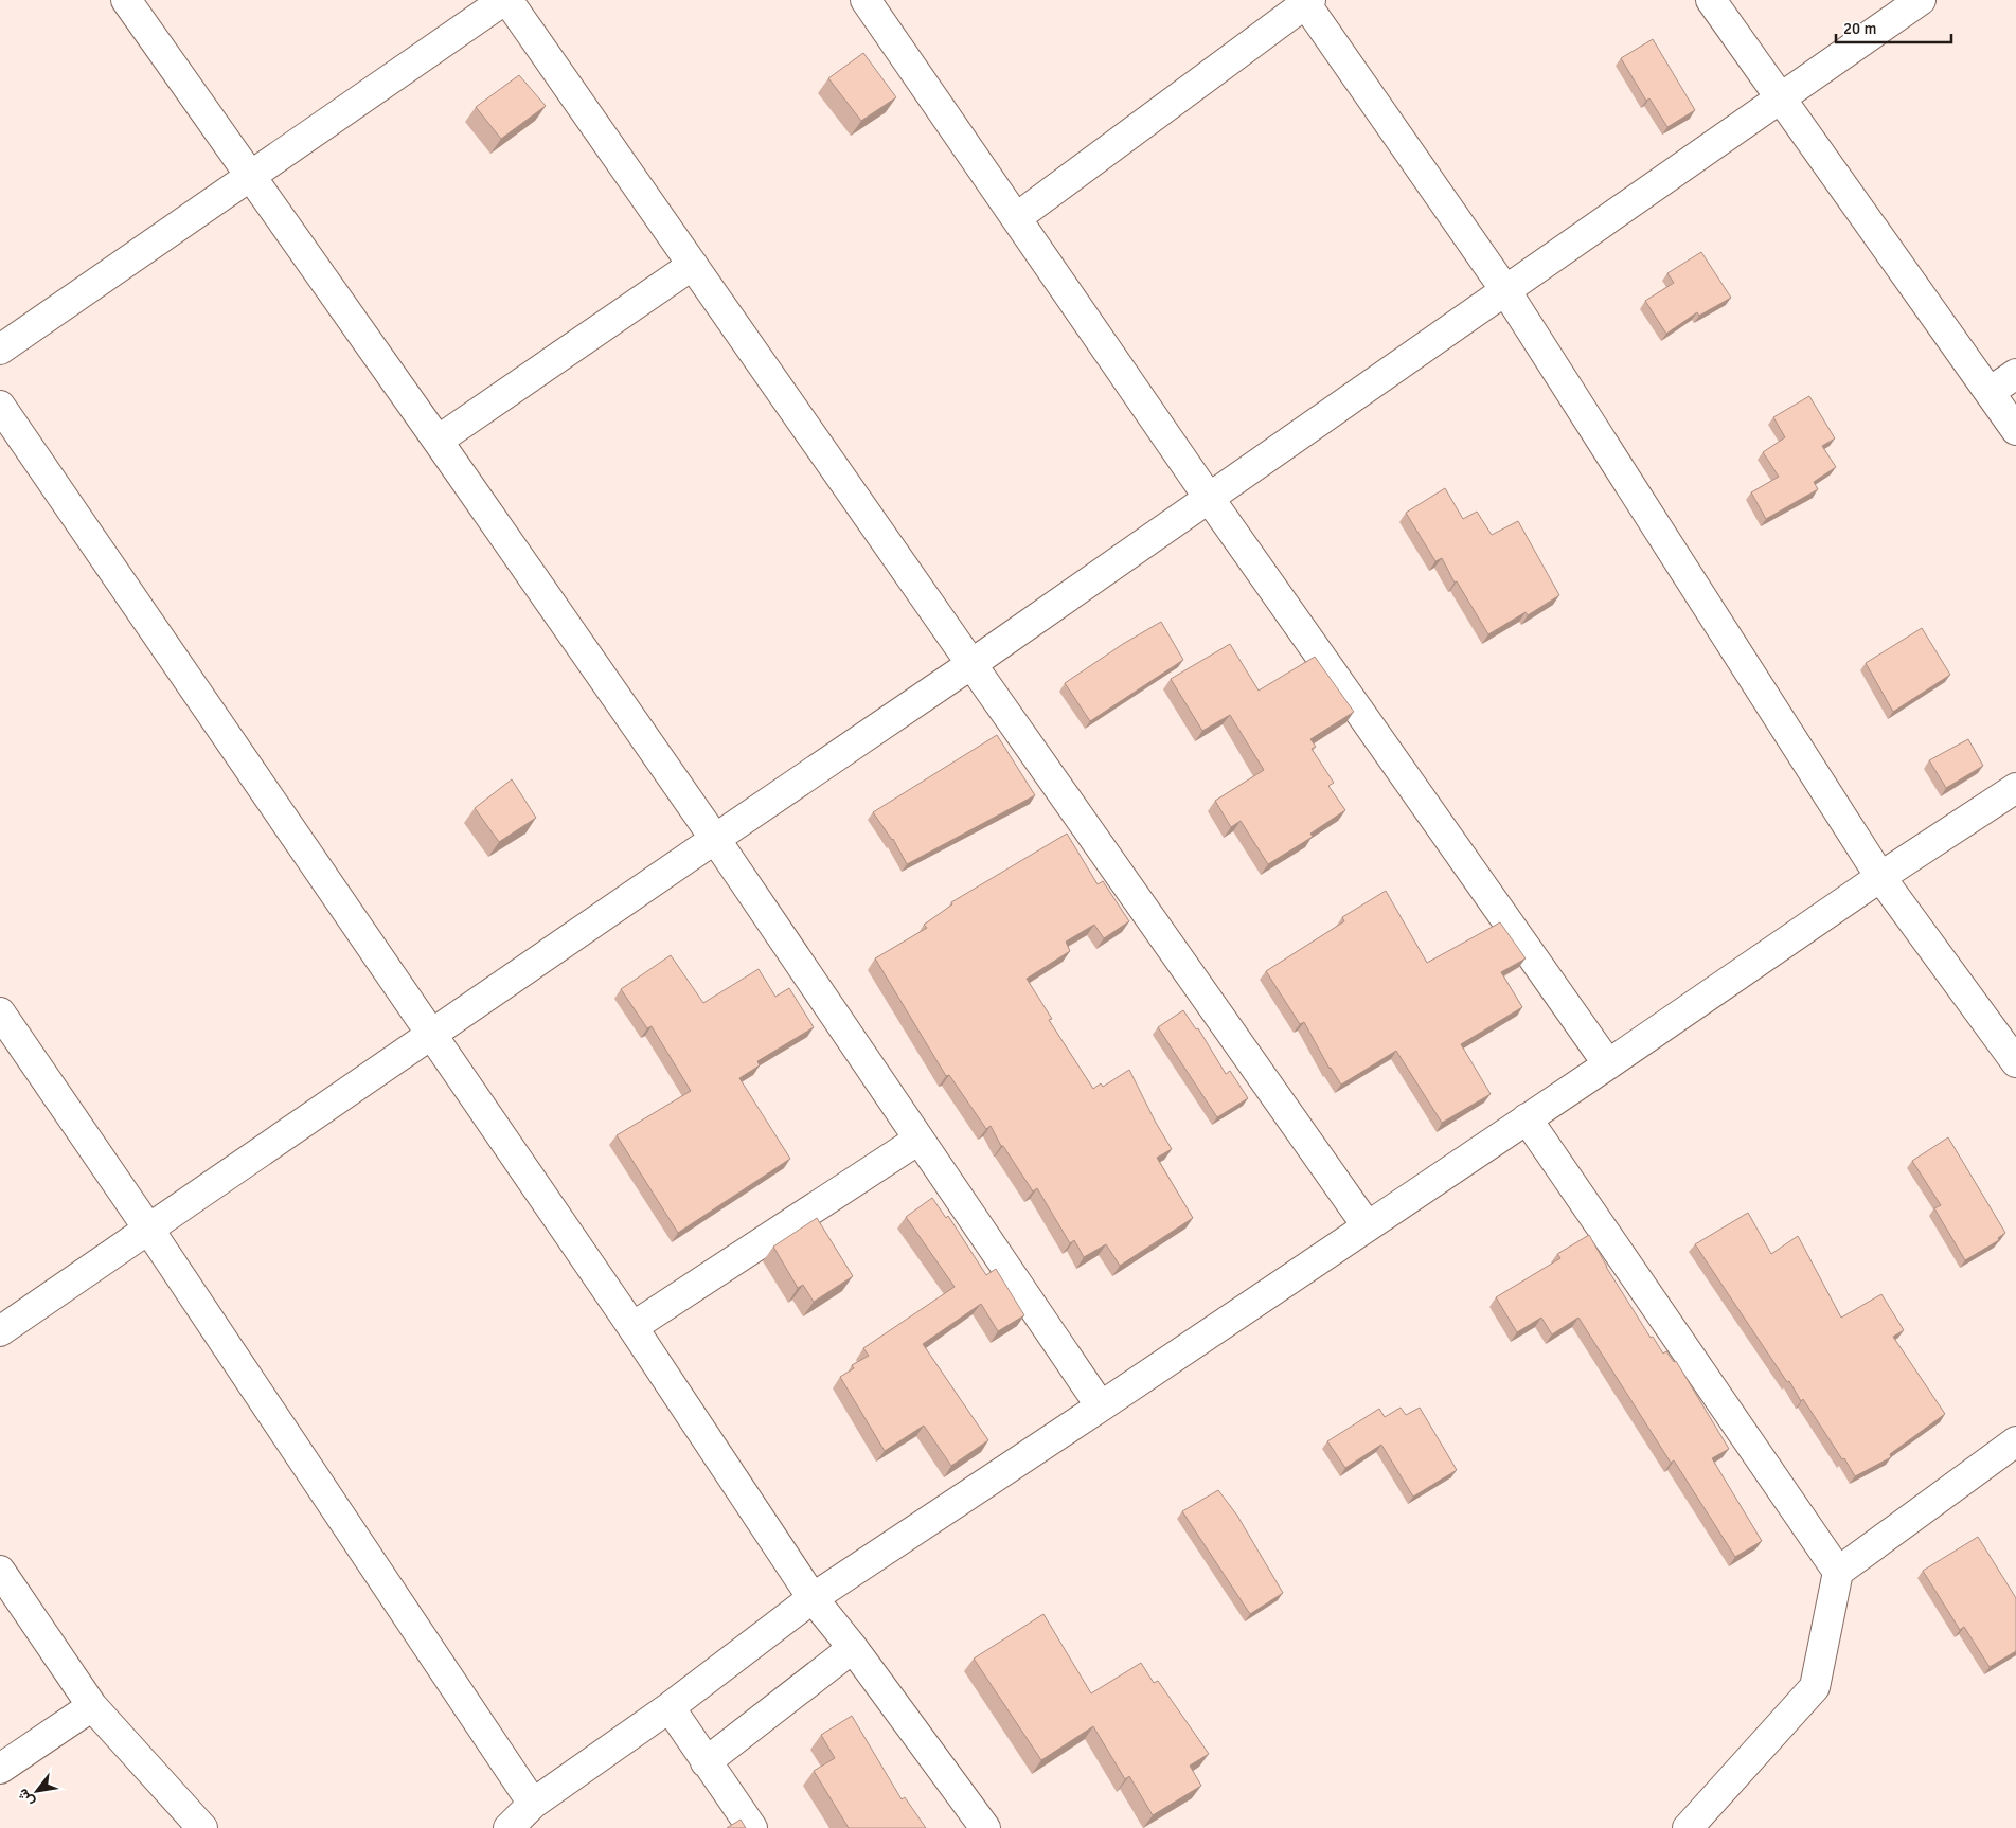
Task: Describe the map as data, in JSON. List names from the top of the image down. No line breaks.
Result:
{"scale_bar":"20 m","north":"bottom left"}
